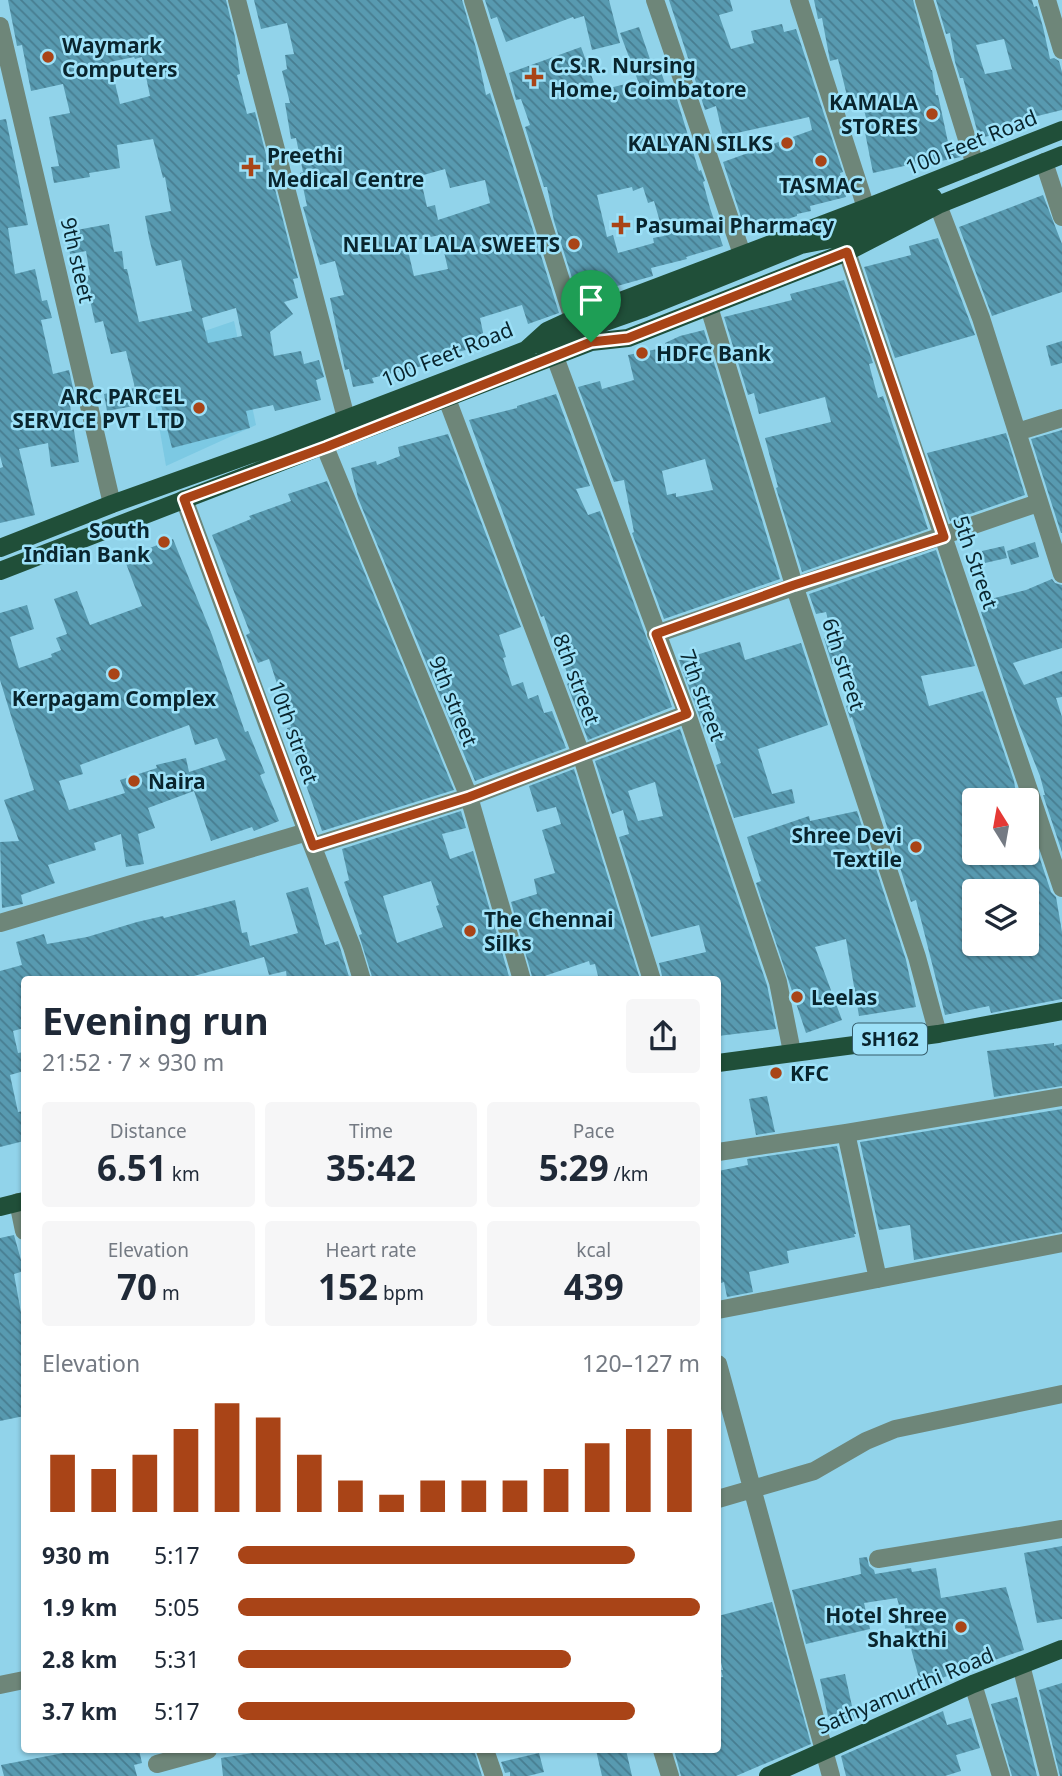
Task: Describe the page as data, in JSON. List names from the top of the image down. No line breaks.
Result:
{"streets":{"main road":["100 Feet Road","SH162","Sathyamurthi Road"],"street":["9th steet","5th Street","6th street","8th street","7th street","9th street","10th street"]},"crossings":[["100 Feet Road","9th steet"],["100 Feet Road","5th Street"],["100 Feet Road","6th street"],["100 Feet Road","8th street"],["100 Feet Road","7th street"],["100 Feet Road","9th street"],["100 Feet Road","10th street"],["6th street","SH162"],["7th street","SH162"]],"places":{"other":["Waymark Computers","KAMALA STORES","KALYAN SILKS","TASMAC","NELLAI LALA SWEETS","HDFC Bank","ARC PARCEL SERVICE PVT LTD","South Indian Bank","Kerpagam Complex","Naira","Shree Devi Textile","The Chennai Silks","Leelas","KFC","Hotel Shree Shakthi"],"health":["C.S.R. Nursing Home, Coimbatore","Preethi Medical Centre","Pasumai Pharmacy"]},"north":"top","page":{"heading":["Evening run","21:52 · 7 × 930 m"],"stats":[["Distance","6.51 km"],["Time","35:42"],["Pace","5:29 /km"],["Elevation","70 m"],["Heart rate","152 bpm"],["kcal","439"]],"chart":["Elevation","120–127 m"],"list":[{"name":"930 m","note":"5:17"},{"name":"1.9 km","note":"5:05"},{"name":"2.8 km","note":"5:31"},{"name":"3.7 km","note":"5:17"}]}}
